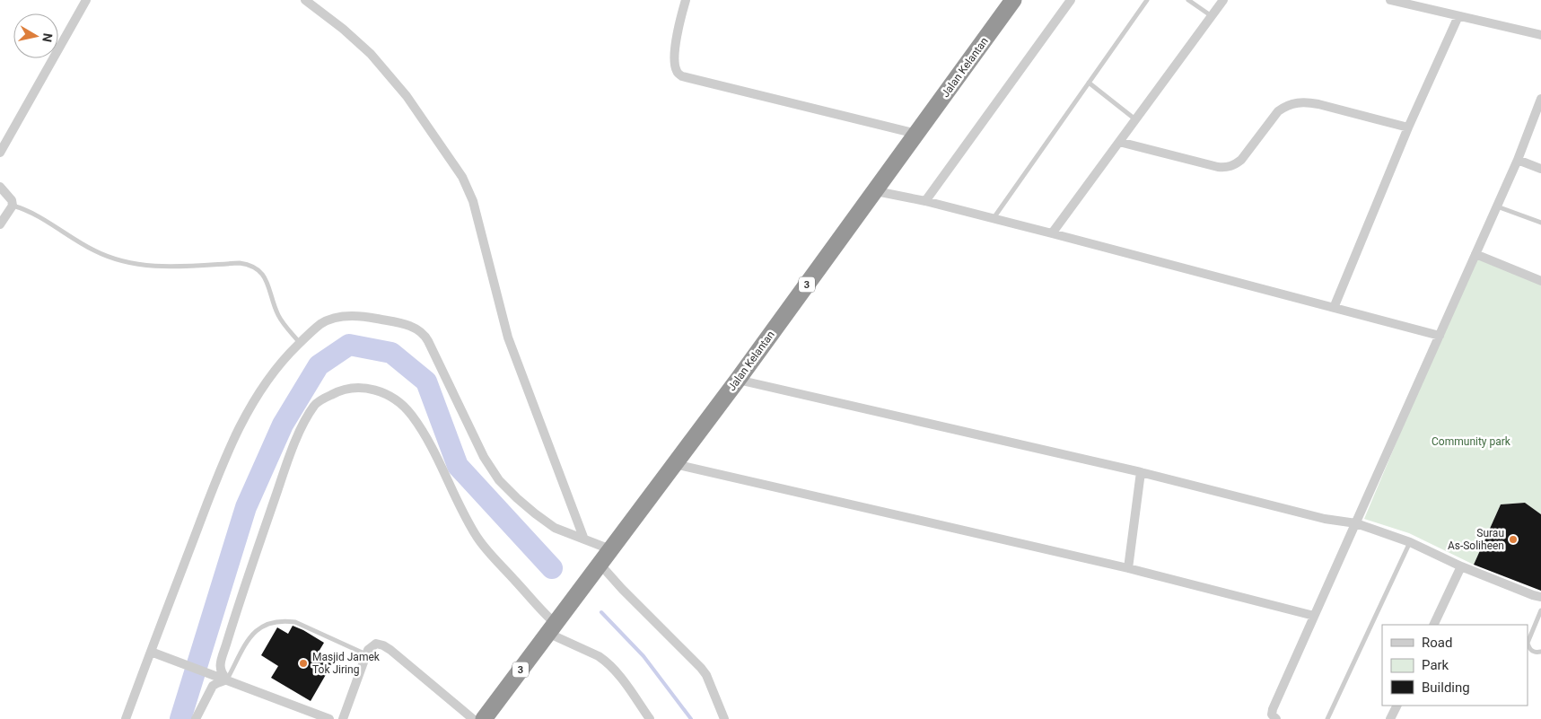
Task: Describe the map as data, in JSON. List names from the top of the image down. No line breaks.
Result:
{"streets":{"highway":["Jalan Kelantan","3"]},"parks":["Community park"],"places":["Surau As-Soliheen","Masjid Jamek Tok Jiring"],"legend":["Road","Park","Building"],"north":"right"}
